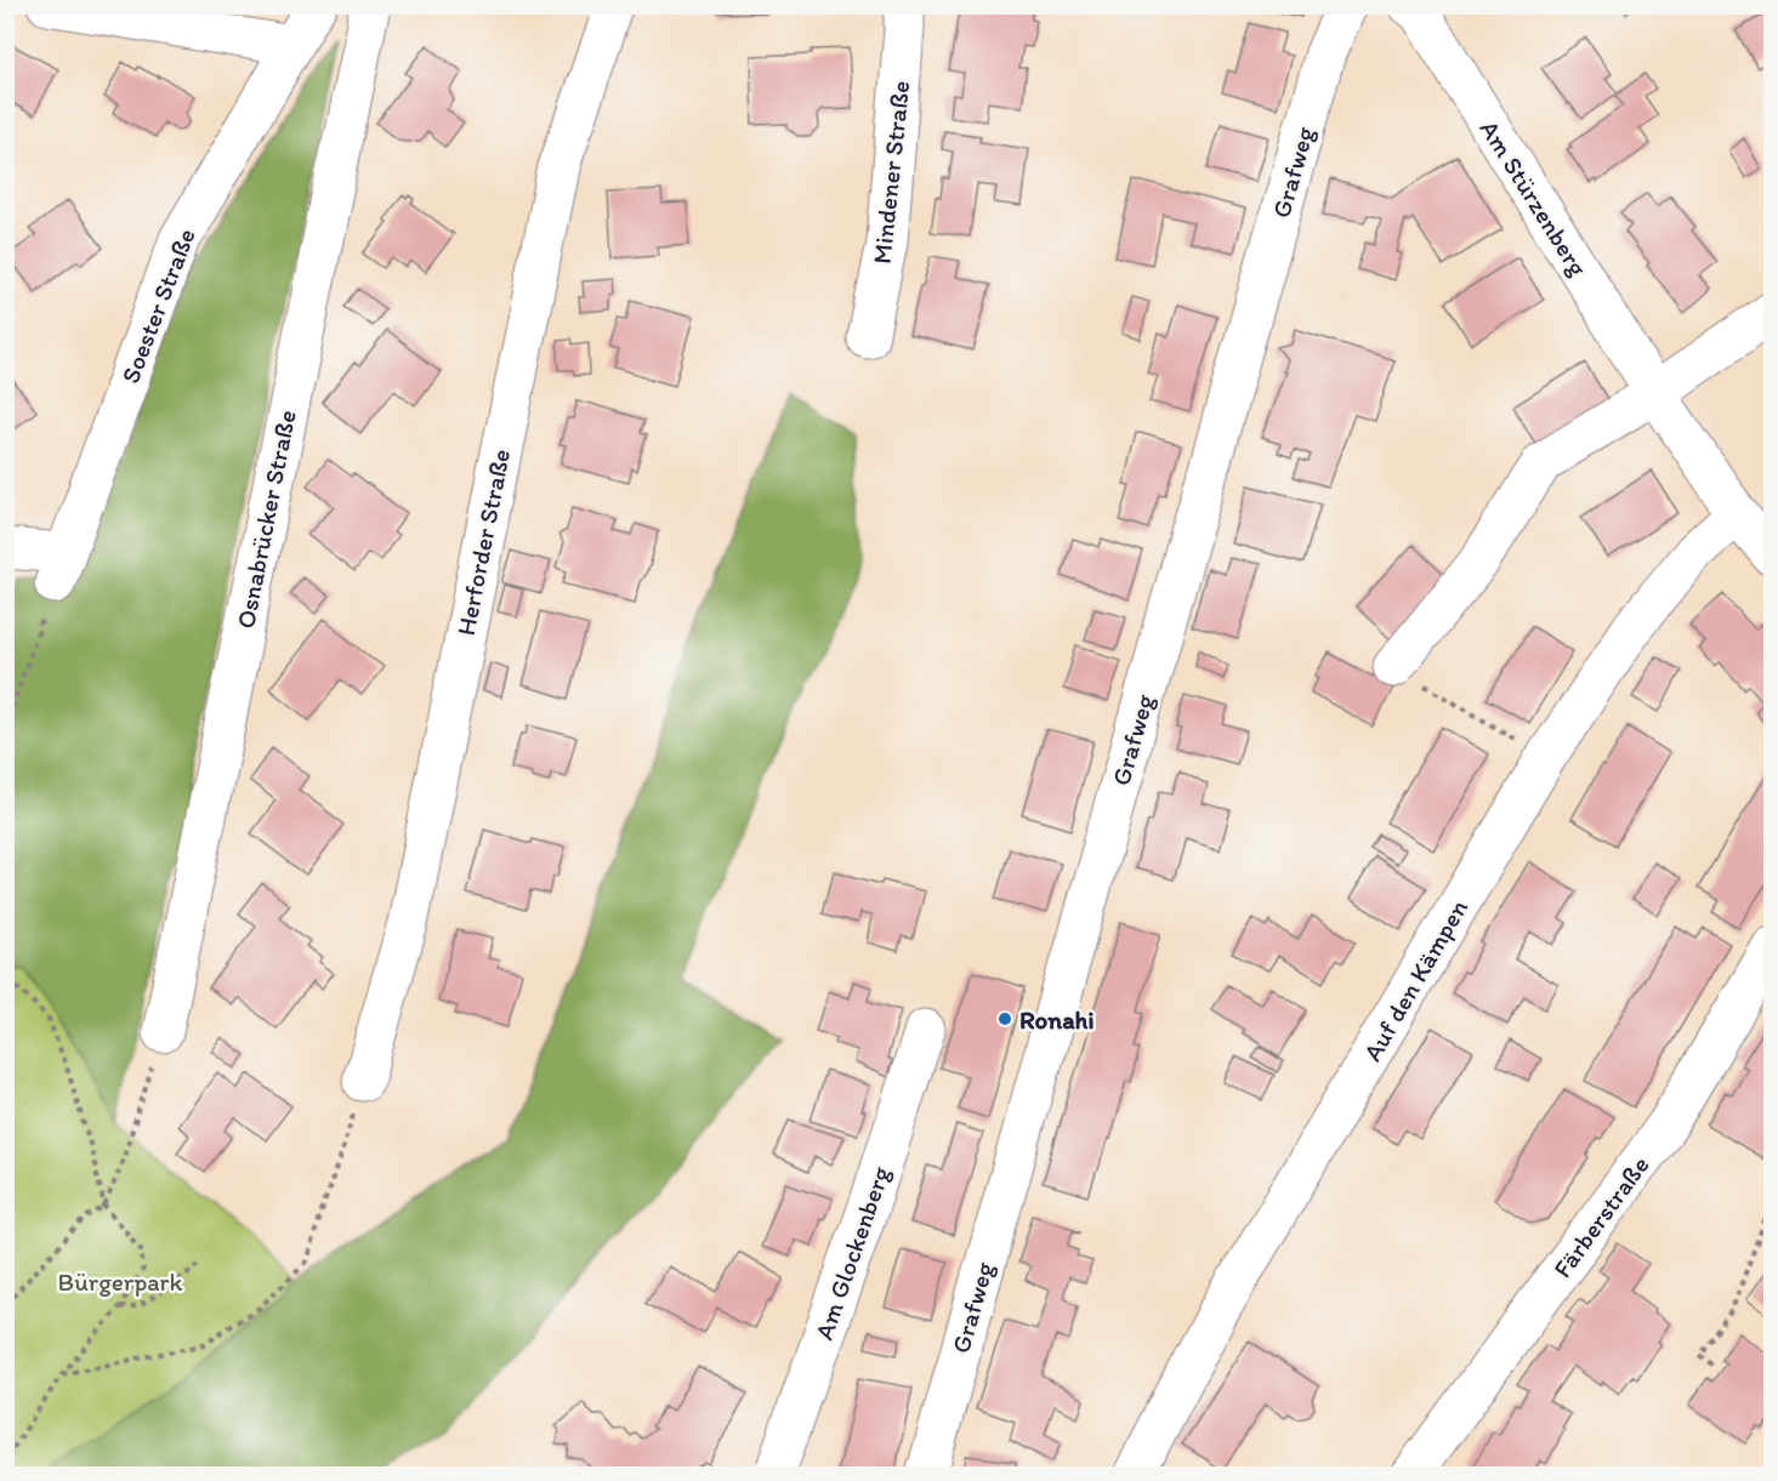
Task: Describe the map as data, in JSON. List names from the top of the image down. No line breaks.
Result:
{"streets":{"street":["Mindener Straße","Grafweg","Am Stürzenberg","Soester Straße","Osnabrücker Straße","Herforder Straße","Auf den Kämpen","Färberstraße","Am Glockenberg"]},"crossings":[["Am Stürzenberg","Auf den Kämpen"]],"parks":["Bürgerpark"],"places":["Ronahi"]}
